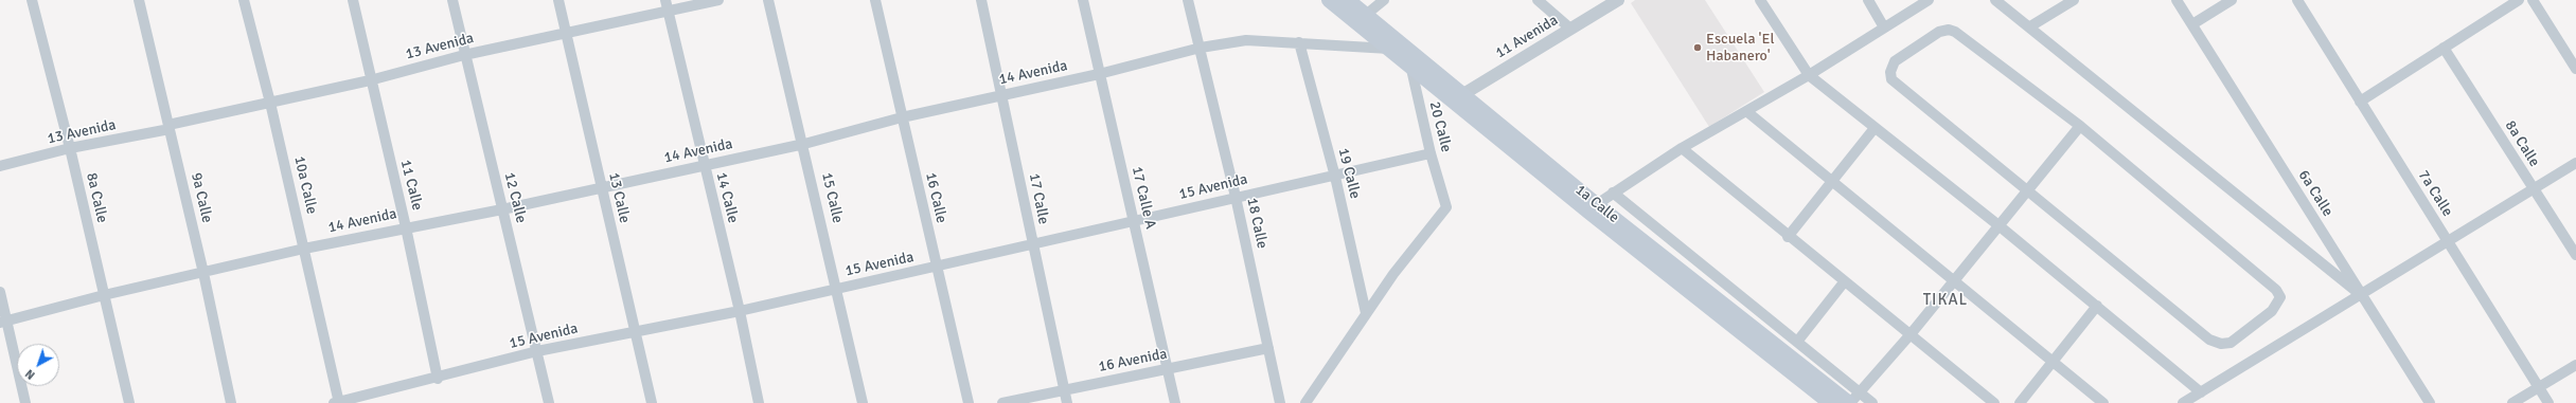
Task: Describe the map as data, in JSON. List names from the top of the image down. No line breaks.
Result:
{"streets":{"main road":["1a Calle"],"street":["11 Avenida","13 Avenida","14 Avenida","20 Calle","8a Calle","19 Calle","10a Calle","11 Calle","15 Avenida","6a Calle","7a Calle","9a Calle","12 Calle","13 Calle","14 Calle","15 Calle","16 Calle","17 Calle A","17 Calle","18 Calle","16 Avenida"]},"crossings":[["11 Avenida","1a Calle"],["13 Avenida","8a Calle"],["13 Avenida","10a Calle"],["13 Avenida","11 Calle"],["13 Avenida","9a Calle"],["13 Avenida","12 Calle"],["13 Avenida","13 Calle"],["13 Avenida","14 Calle"],["14 Avenida","8a Calle"],["14 Avenida","19 Calle"],["14 Avenida","10a Calle"],["14 Avenida","11 Calle"],["14 Avenida","9a Calle"],["14 Avenida","12 Calle"],["14 Avenida","13 Calle"],["14 Avenida","14 Calle"],["14 Avenida","15 Calle"],["14 Avenida","16 Calle"],["14 Avenida","17 Calle A"],["14 Avenida","17 Calle"],["14 Avenida","1a Calle"],["14 Avenida","18 Calle"],["20 Calle","19 Calle"],["20 Calle","15 Avenida"],["20 Calle","1a Calle"],["19 Calle","15 Avenida"],["10a Calle","15 Avenida"],["11 Calle","15 Avenida"],["15 Avenida","12 Calle"],["15 Avenida","13 Calle"],["15 Avenida","14 Calle"],["15 Avenida","15 Calle"],["15 Avenida","16 Calle"],["15 Avenida","17 Calle A"],["15 Avenida","17 Calle"],["15 Avenida","18 Calle"],["17 Calle A","16 Avenida"],["17 Calle","16 Avenida"],["18 Calle","16 Avenida"]],"districts":["TIKAL"],"places":["Escuela 'El Habanero'"],"north":"bottom left"}
